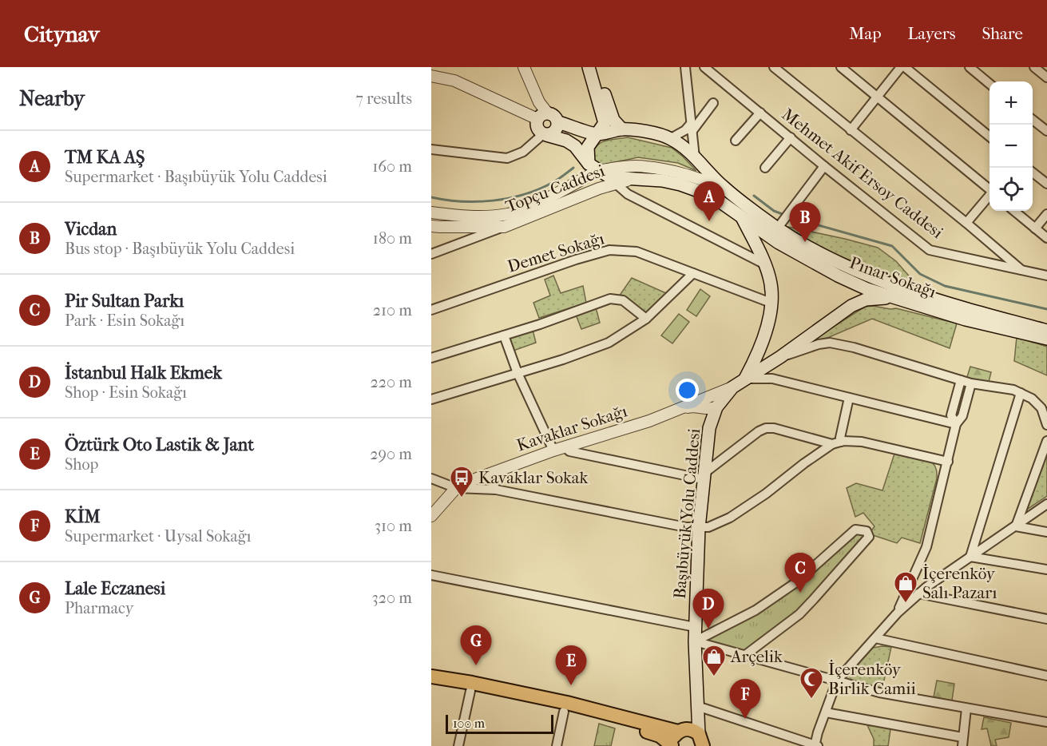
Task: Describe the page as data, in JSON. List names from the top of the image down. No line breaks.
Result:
{"streets":{"main road":["Pınar Sokağı","Başıbüyük Yolu Caddesi"],"street":["Mehmet Akif Ersoy Caddesi","Topçu Caddesi","Demet Sokağı","Kavaklar Sokağı"]},"crossings":[["Topçu Caddesi","Başıbüyük Yolu Caddesi"],["Demet Sokağı","Başıbüyük Yolu Caddesi"],["Pınar Sokağı","Başıbüyük Yolu Caddesi"]],"places":{"bus stop":["Kavaklar Sokak"],"shop":["İçerenköy Salı Pazarı","Arçelik"],"mosque":["İçerenköy Birlik Camii"]},"scale_bar":"100 m","page":{"header":"Citynav","nav":["Map","Layers","Share"],"heading":["Nearby","7 results"],"map_buttons":["+","−"],"list":[{"mark":"A","name":"TM KA AŞ","note":"Supermarket · Başıbüyük Yolu Caddesi","value":"160 m"},{"mark":"B","name":"Vicdan","note":"Bus stop · Başıbüyük Yolu Caddesi","value":"180 m"},{"mark":"C","name":"Pir Sultan Parkı","note":"Park · Esin Sokağı","value":"210 m"},{"mark":"D","name":"İstanbul Halk Ekmek","note":"Shop · Esin Sokağı","value":"220 m"},{"mark":"E","name":"Öztürk Oto Lastik & Jant","note":"Shop","value":"290 m"},{"mark":"F","name":"KİM","note":"Supermarket · Uysal Sokağı","value":"310 m"},{"mark":"G","name":"Lale Eczanesi","note":"Pharmacy","value":"320 m"}],"pins":["A","B","C","D","G","E","F"],"scale":"100 m"}}
